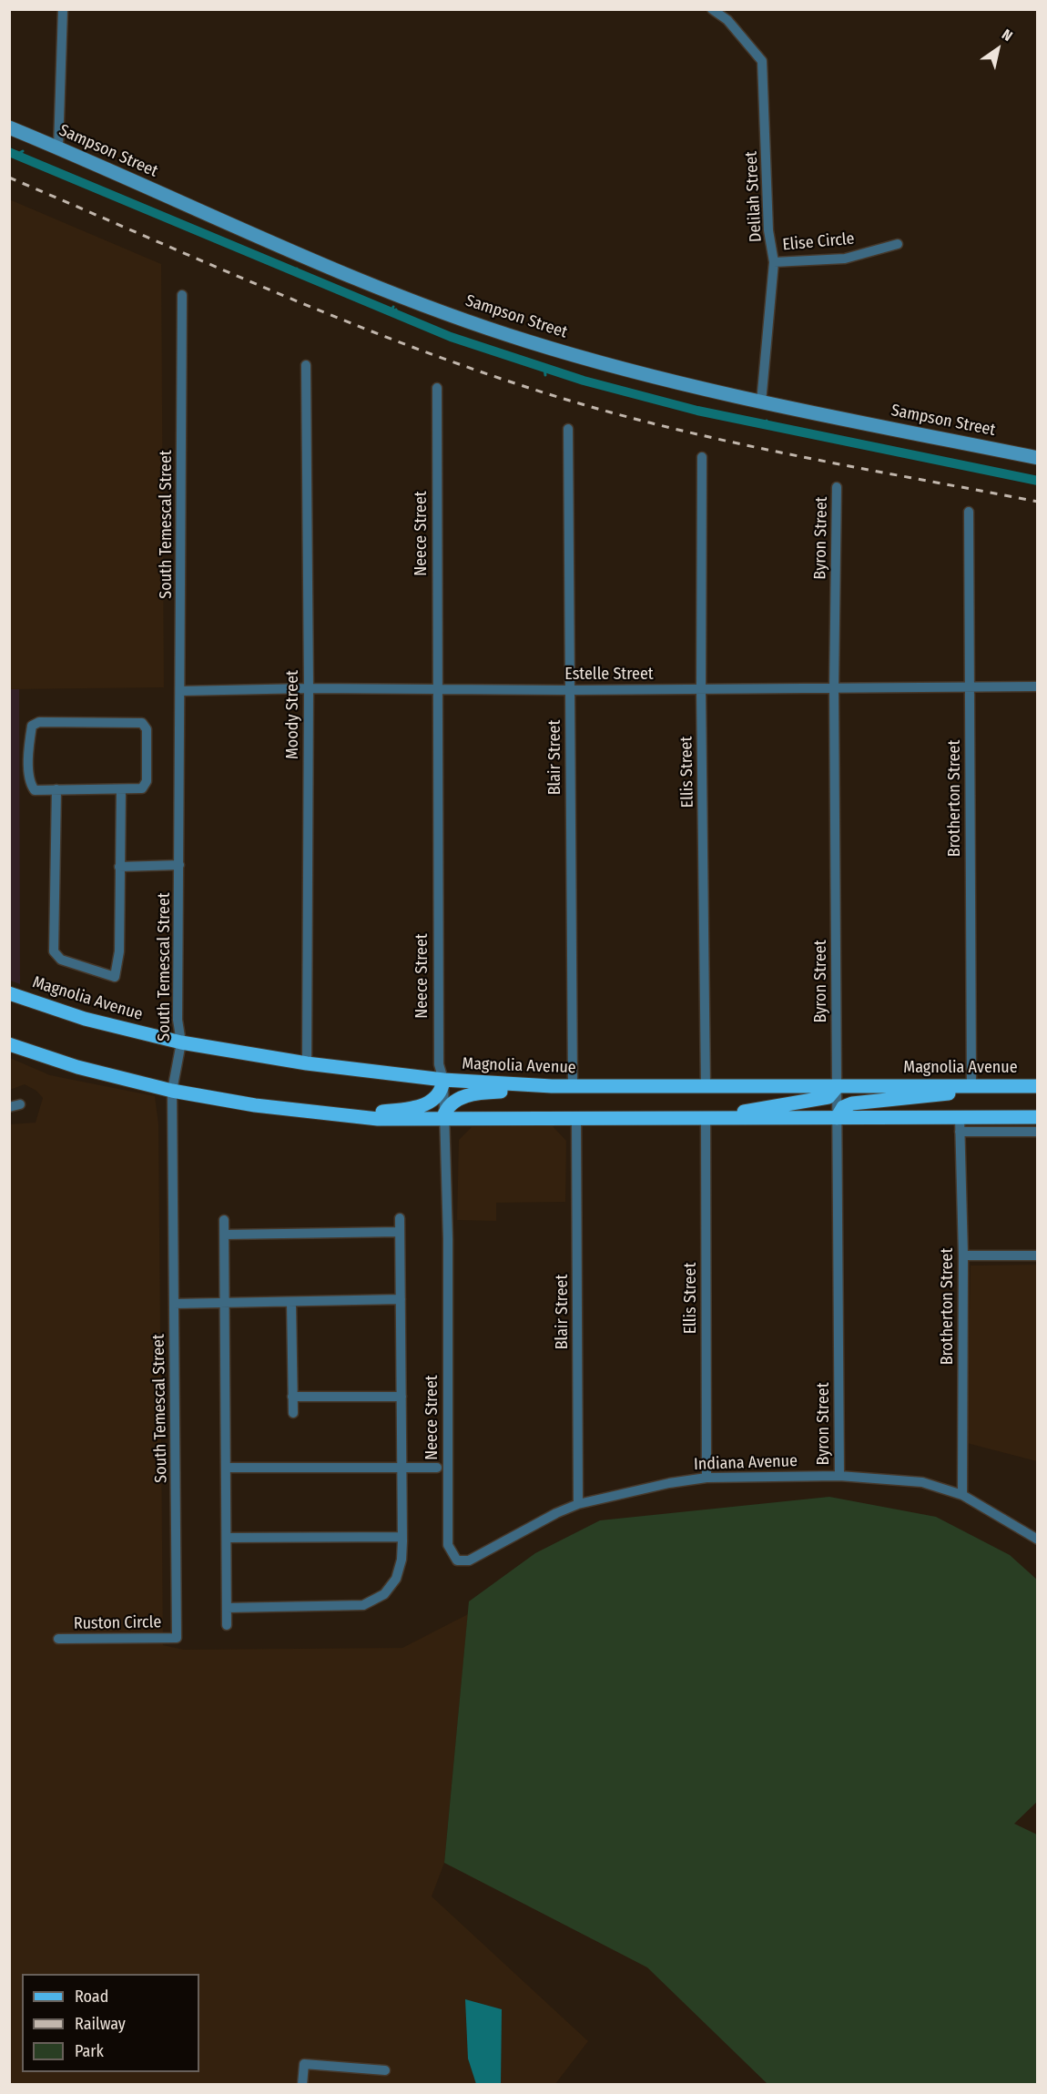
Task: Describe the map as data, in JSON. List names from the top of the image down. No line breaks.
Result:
{"streets":{"main road":["Magnolia Avenue"],"street":["Sampson Street","Delilah Street","Elise Circle","South Temescal Street","Neece Street","Byron Street","Estelle Street","Moody Street","Blair Street","Ellis Street","Brotherton Street","Indiana Avenue","Ruston Circle"]},"crossings":[["Sampson Street","Delilah Street"],["Delilah Street","Elise Circle"],["South Temescal Street","Estelle Street"],["South Temescal Street","Magnolia Avenue"],["South Temescal Street","Ruston Circle"],["Neece Street","Estelle Street"],["Neece Street","Magnolia Avenue"],["Neece Street","Indiana Avenue"],["Byron Street","Estelle Street"],["Byron Street","Magnolia Avenue"],["Byron Street","Indiana Avenue"],["Estelle Street","Moody Street"],["Estelle Street","Blair Street"],["Estelle Street","Ellis Street"],["Estelle Street","Brotherton Street"],["Moody Street","Magnolia Avenue"],["Blair Street","Magnolia Avenue"],["Blair Street","Indiana Avenue"],["Ellis Street","Magnolia Avenue"],["Ellis Street","Indiana Avenue"],["Brotherton Street","Magnolia Avenue"],["Brotherton Street","Indiana Avenue"]],"legend":["Road","Railway","Park"],"north":"top right"}
